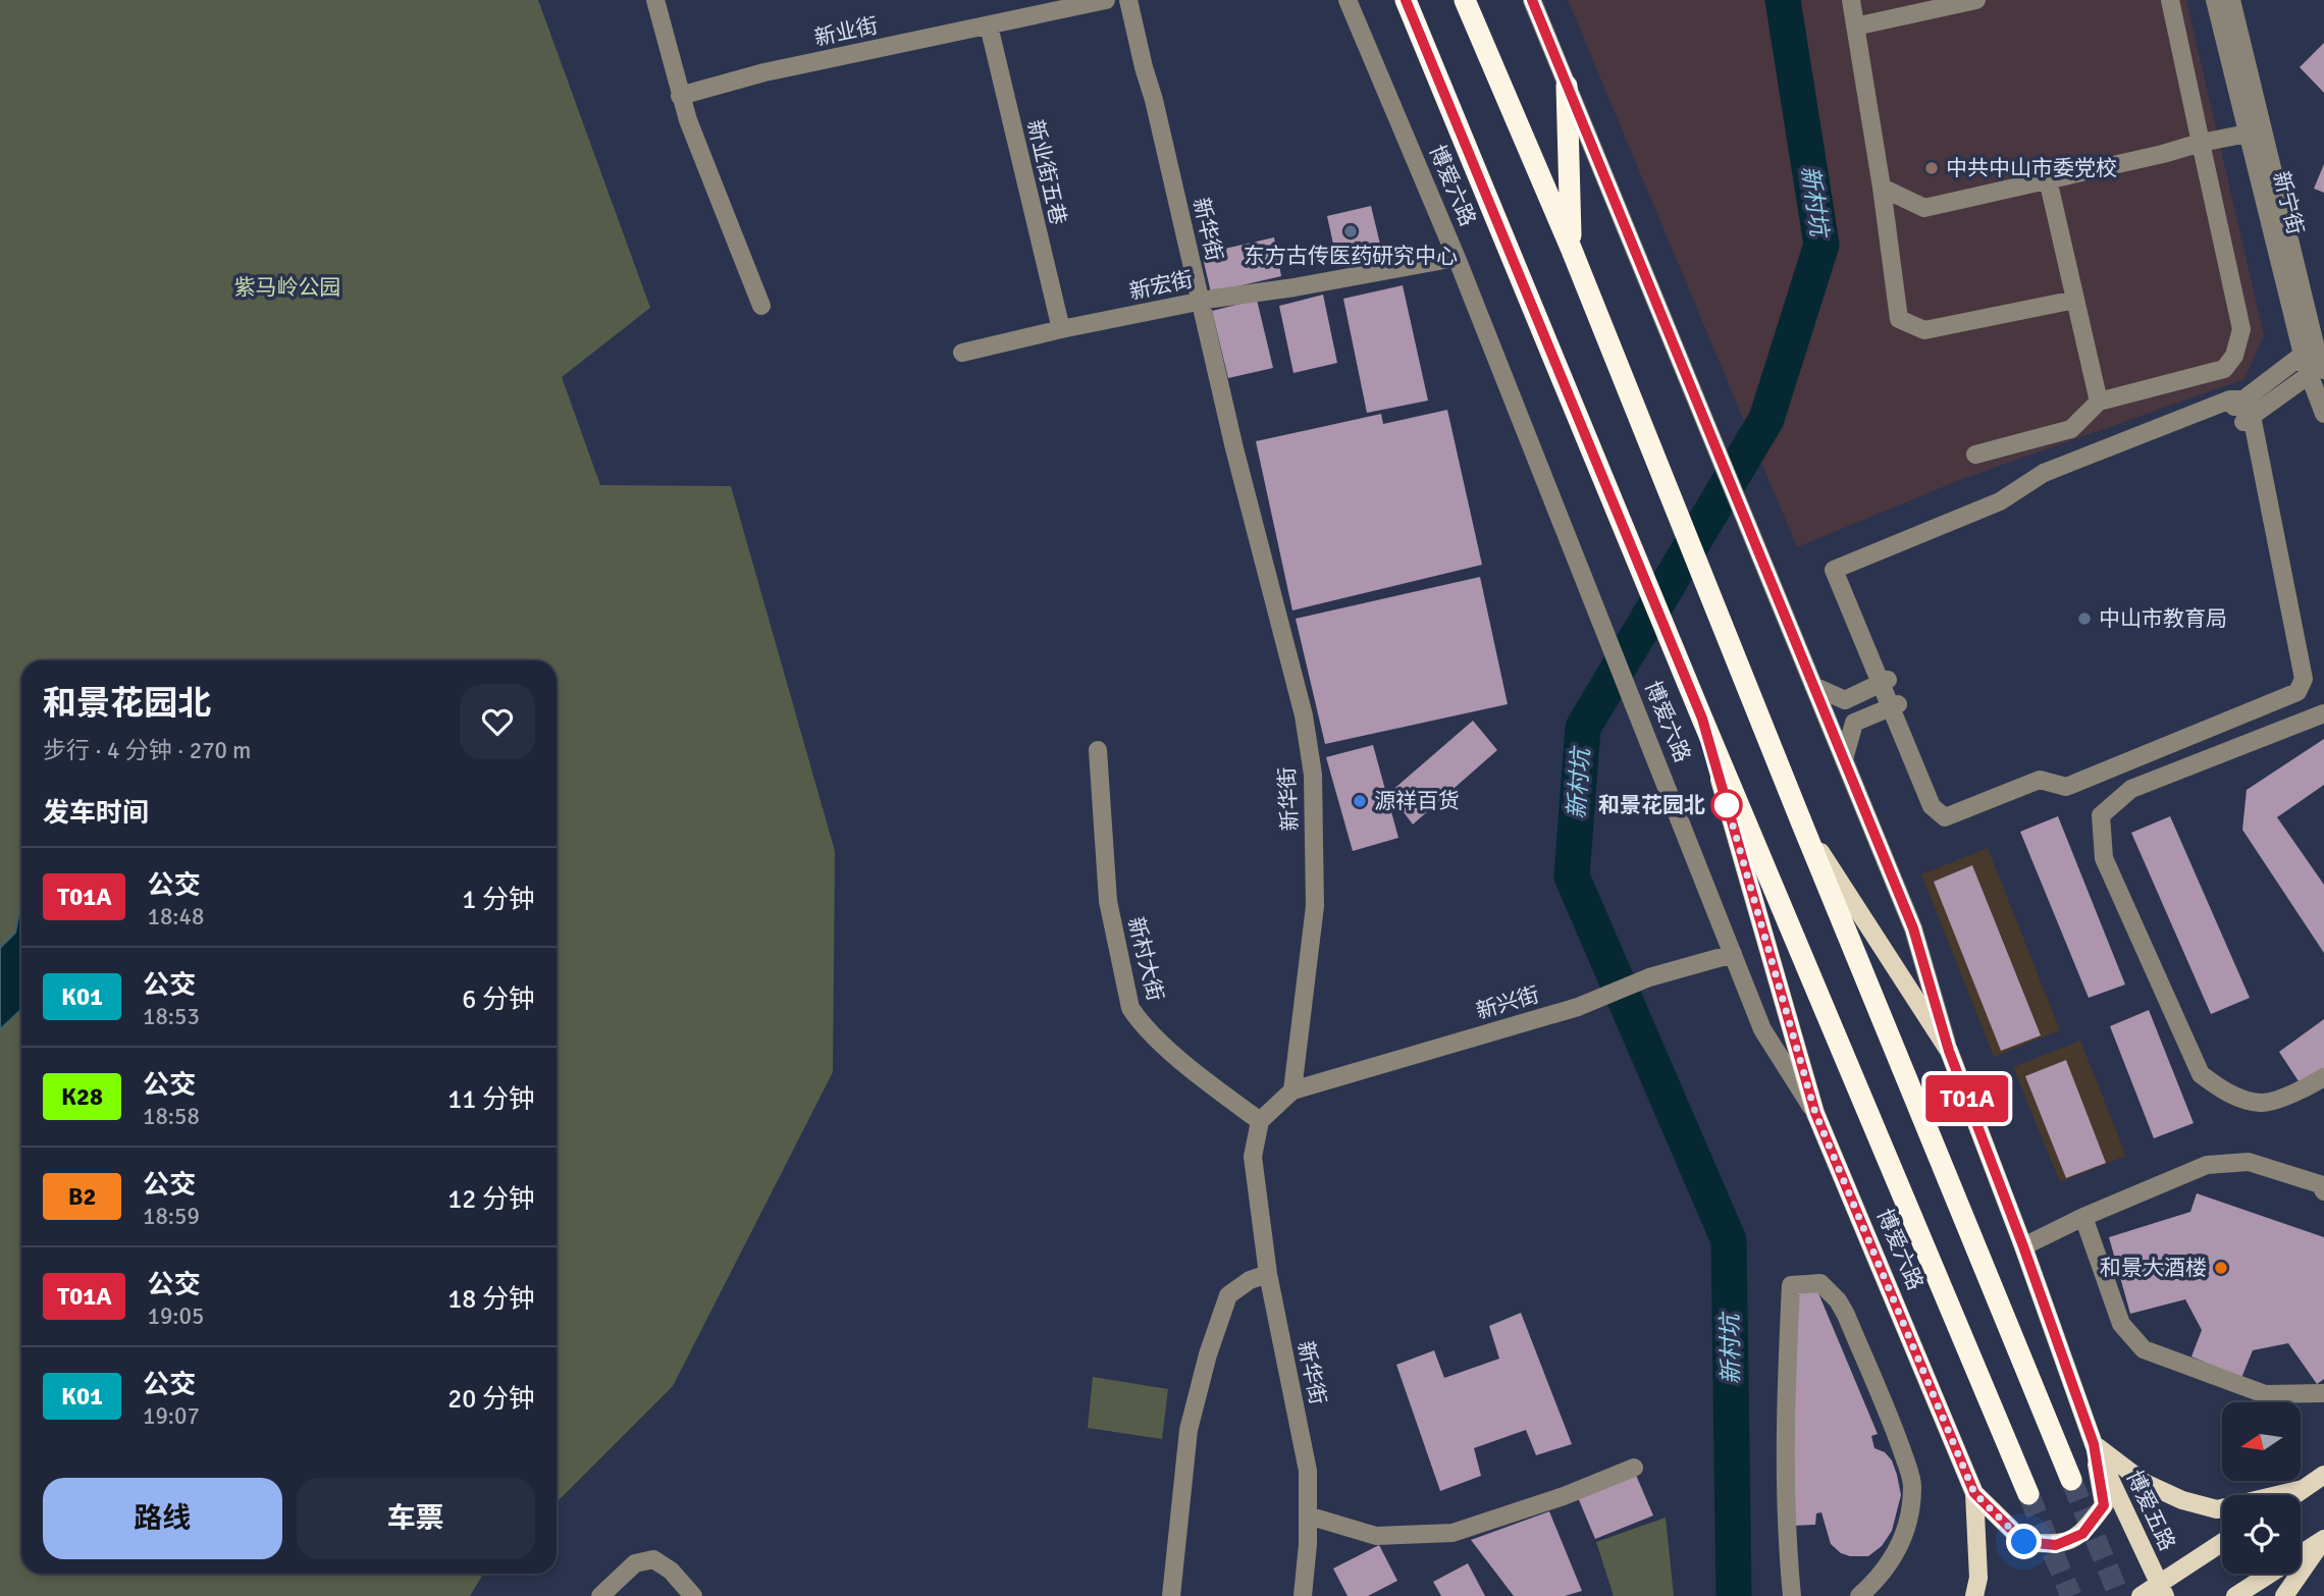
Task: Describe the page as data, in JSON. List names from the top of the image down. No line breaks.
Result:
{"streets":{"highway":["博爱六路"],"main road":["博爱五路"],"street":["新业街","新业街五巷","新宁街","新华街","新宏街","新村大街","新兴街"]},"crossings":[["新业街","新业街五巷"],["新业街五巷","新宏街"],["博爱六路","新宏街"],["博爱六路","新兴街"],["新华街","新宏街"],["新华街","新村大街"],["新华街","新兴街"]],"water":["新村坑"],"parks":["紫马岭公园"],"places":["中共中山市委党校","东方古传医药研究中心","中山市教育局","源祥百货","和景花园北","和景大酒楼"],"lines":["bus line T01A"],"north":"left","page":{"on_map":"T01A","heading":[["和景花园北","步行 · 4 分钟 · 270 m"],"发车时间"],"list":[{"mark":"T01A","name":"公交","note":"18:48","value":"1 分钟"},{"mark":"K01","name":"公交","note":"18:53","value":"6 分钟"},{"mark":"K28","name":"公交","note":"18:58","value":"11 分钟"},{"mark":"B2","name":"公交","note":"18:59","value":"12 分钟"},{"mark":"T01A","name":"公交","note":"19:05","value":"18 分钟"},{"mark":"K01","name":"公交","note":"19:07","value":"20 分钟"}],"buttons":["路线","车票"]}}
